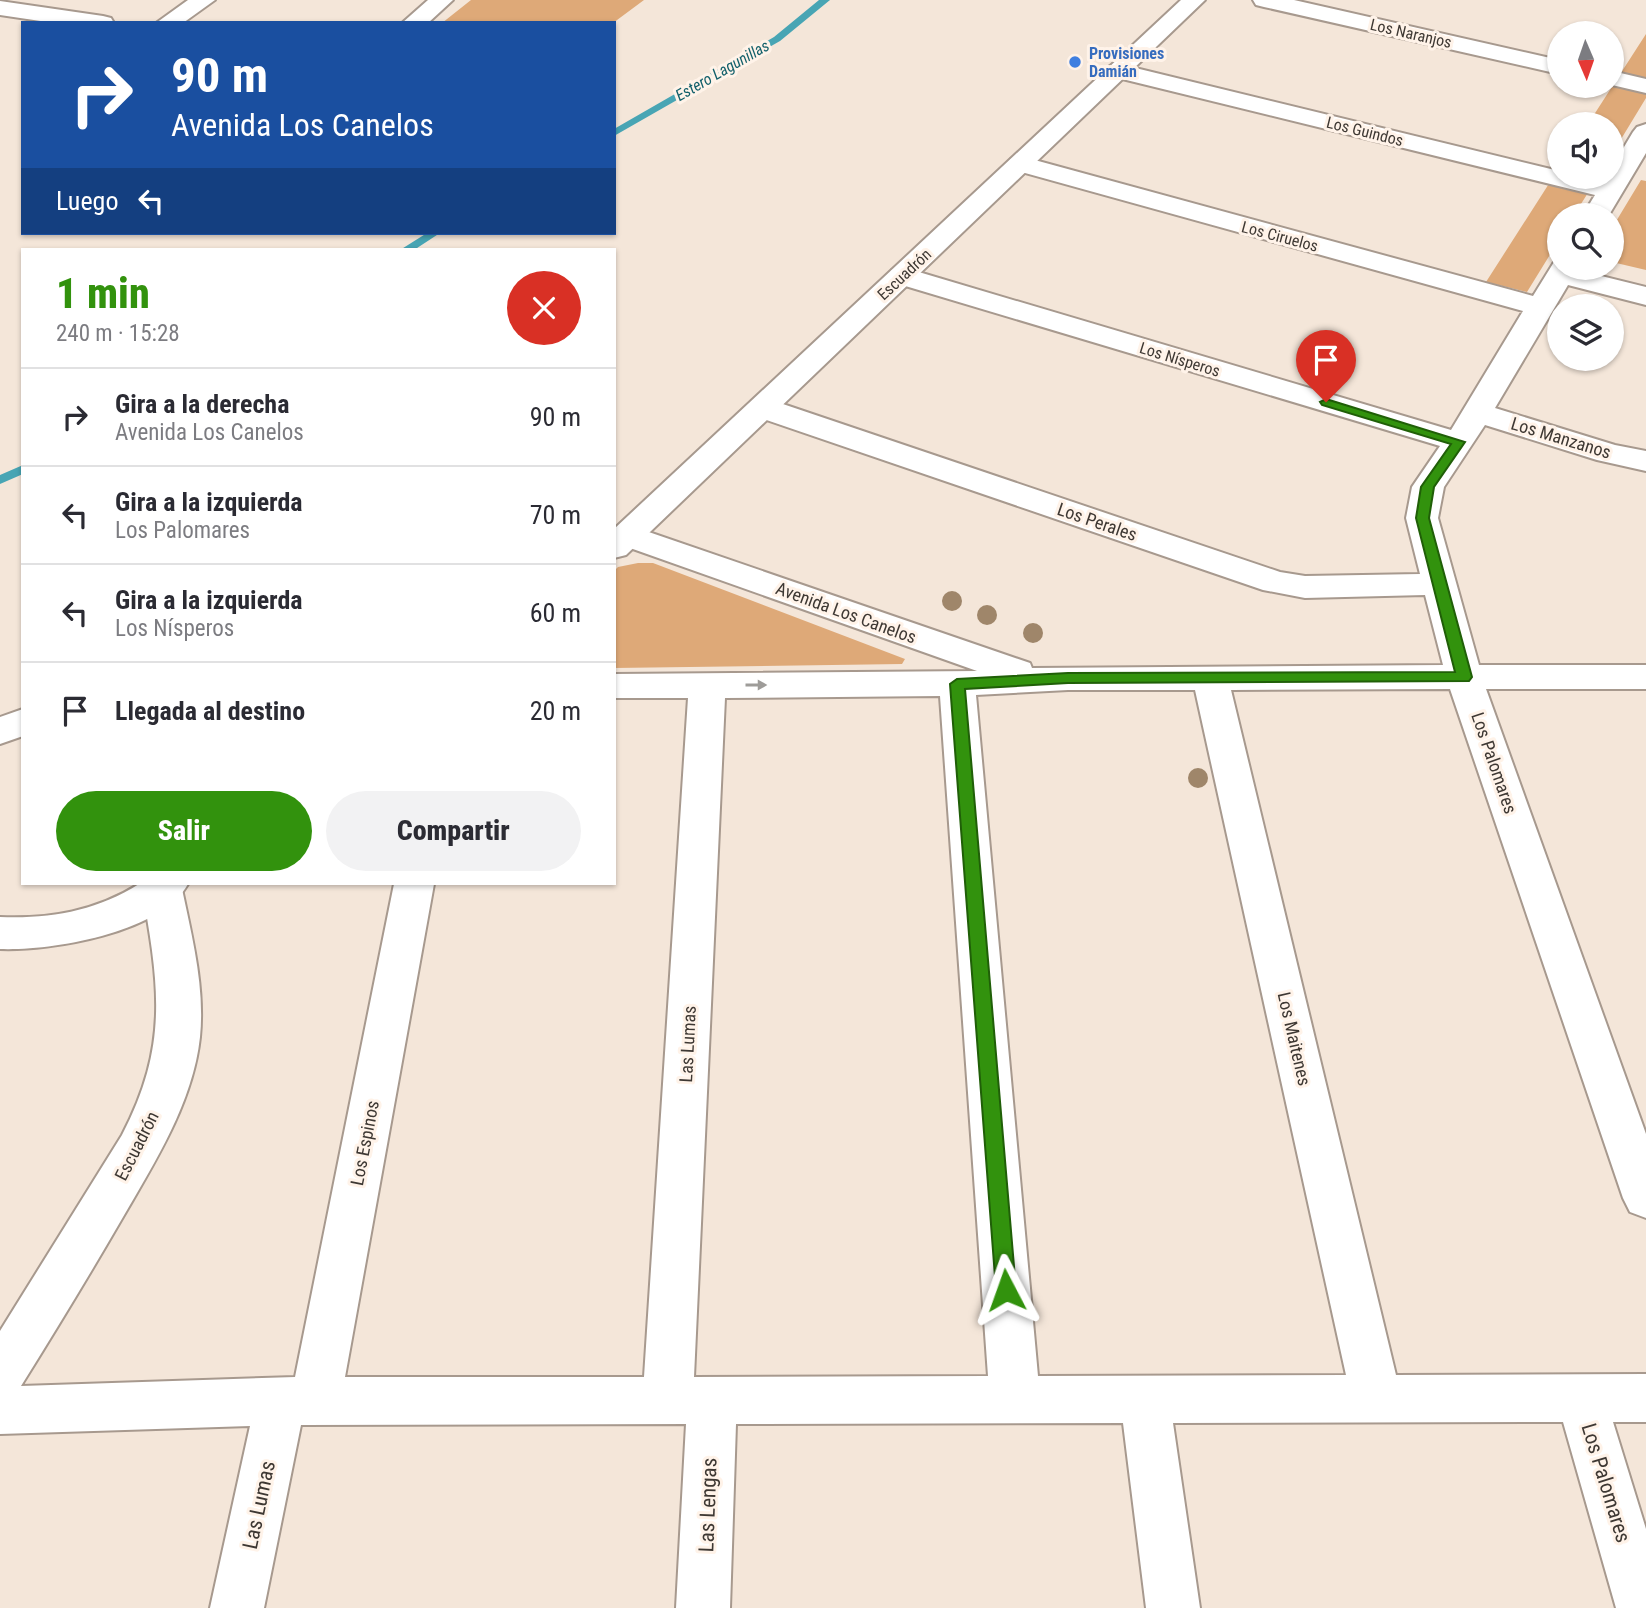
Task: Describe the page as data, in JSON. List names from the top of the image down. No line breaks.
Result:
{"streets":{"street":["Los Naranjos","Los Guindos","Los Ciruelos","Escuadrón","Los Nísperos","Los Manzanos","Los Perales","Avenida Los Canelos","Los Palomares","Los Maitenes","Las Lumas","Los Espinos","Las Lengas"]},"crossings":[["Los Guindos","Escuadrón"],["Los Ciruelos","Escuadrón"],["Los Ciruelos","Los Palomares"],["Escuadrón","Los Nísperos"],["Escuadrón","Los Perales"],["Escuadrón","Avenida Los Canelos"],["Los Nísperos","Los Palomares"],["Los Manzanos","Los Palomares"],["Los Perales","Los Palomares"],["Avenida Los Canelos","Los Palomares"],["Avenida Los Canelos","Los Maitenes"],["Avenida Los Canelos","Las Lumas"],["Las Lumas","Los Espinos"],["Las Lumas","Las Lengas"]],"water":["Estero Lagunillas"],"places":["Provisiones Damián"],"north":"bottom","page":{"turn":["90 m","Avenida Los Canelos"],"then":"Luego","heading":["1 min","240 m · 15:28"],"list":[{"name":"Gira a la derecha","note":"Avenida Los Canelos","value":"90 m"},{"name":"Gira a la izquierda","note":"Los Palomares","value":"70 m"},{"name":"Gira a la izquierda","note":"Los Nísperos","value":"60 m"},{"name":"Llegada al destino","value":"20 m"}],"buttons":["Salir","Compartir"]}}
